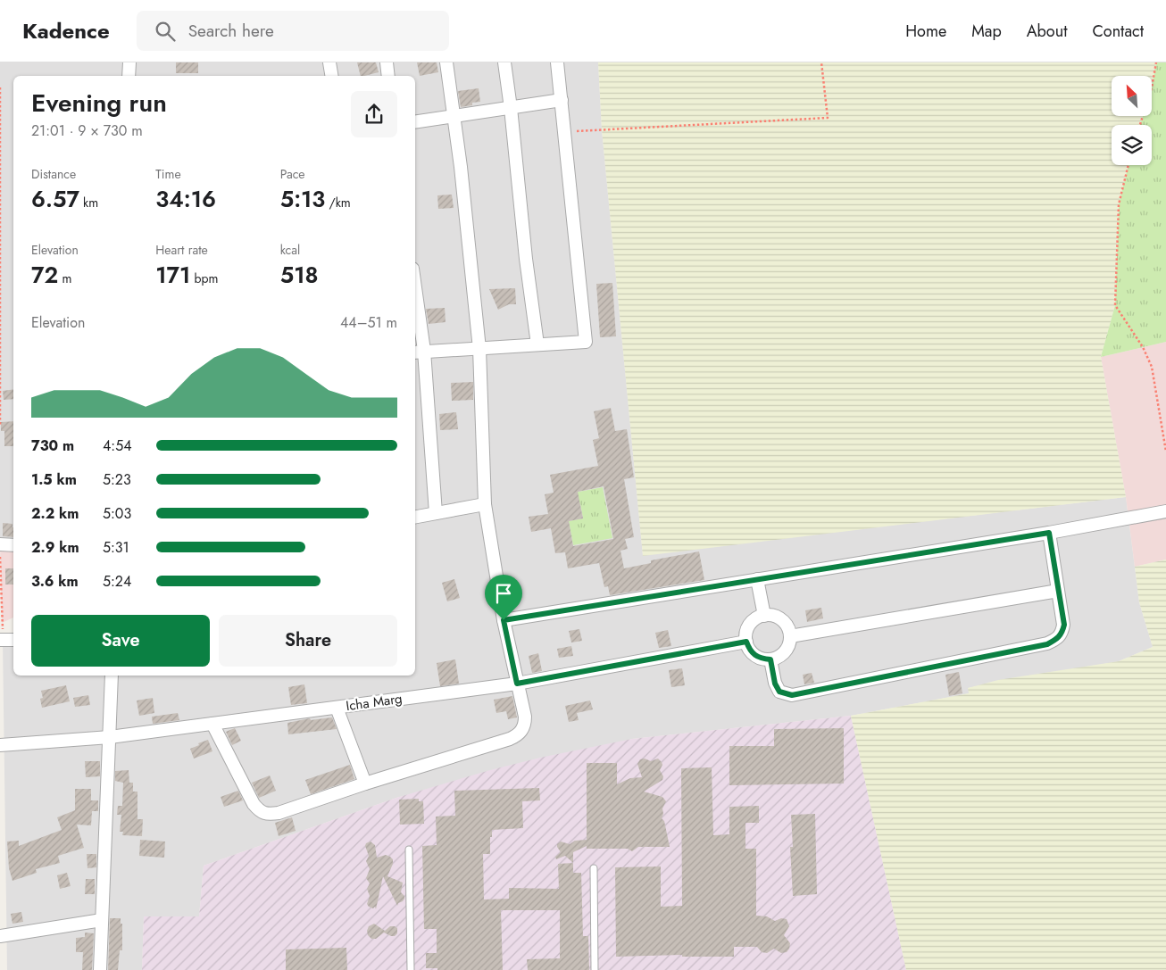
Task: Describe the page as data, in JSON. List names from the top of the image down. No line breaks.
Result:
{"streets":{"street":["Icha Marg"]},"north":"top left","page":{"header":"Kadence","search":"Search here","nav":["Home","Map","About","Contact"],"heading":["Evening run","21:01 · 9 × 730 m"],"stats":[["Distance","6.57 km"],["Time","34:16"],["Pace","5:13 /km"],["Elevation","72 m"],["Heart rate","171 bpm"],["kcal","518"]],"chart":["Elevation","44–51 m"],"list":[{"name":"730 m","note":"4:54"},{"name":"1.5 km","note":"5:23"},{"name":"2.2 km","note":"5:03"},{"name":"2.9 km","note":"5:31"},{"name":"3.6 km","note":"5:24"}],"buttons":["Save","Share"]}}
